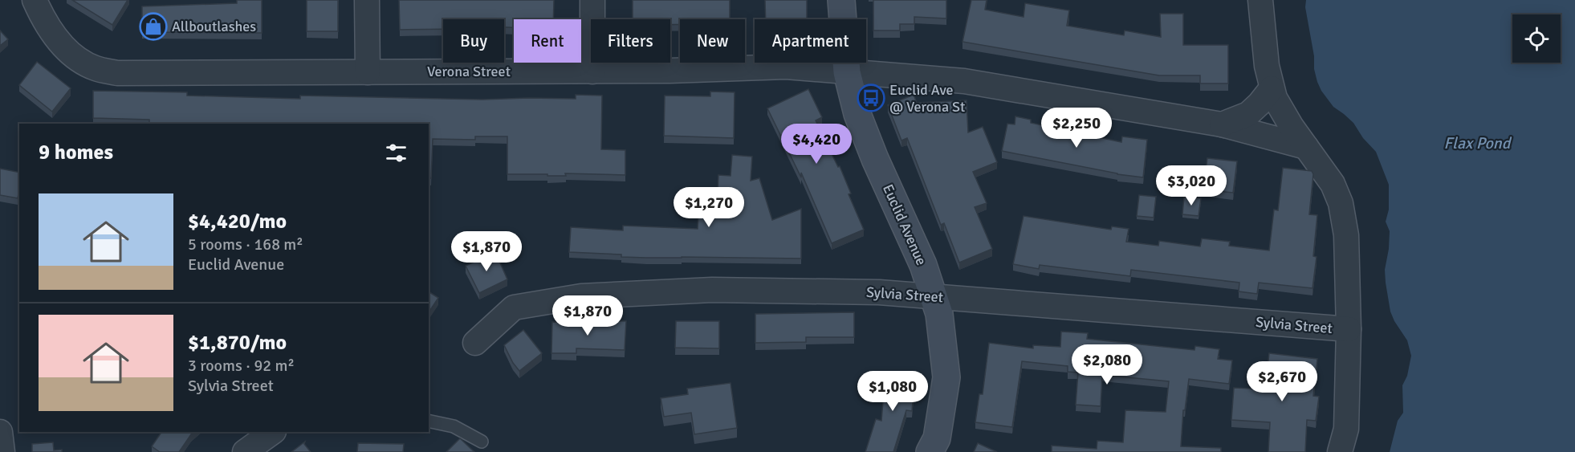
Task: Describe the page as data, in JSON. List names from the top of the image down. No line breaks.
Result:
{"streets":{"street":["Verona Street","Euclid Avenue","Sylvia Street"]},"crossings":[["Verona Street","Euclid Avenue"],["Euclid Avenue","Sylvia Street"]],"water":["Flax Pond"],"places":{"shop":["Allboutlashes"],"bus stop":["Euclid Ave @ Verona St"]},"page":{"chip":["Buy","Rent","Filters","New","Apartment"],"price":["$2,250","$4,420","$3,020","$1,270","$1,870","$1,870","$2,080","$2,670","$1,080"],"heading":"9 homes","list":[{"name":"$4,420/mo","note":"5 rooms · 168 m² · Euclid Avenue"},{"name":"$1,870/mo","note":"3 rooms · 92 m² · Sylvia Street"}]}}
